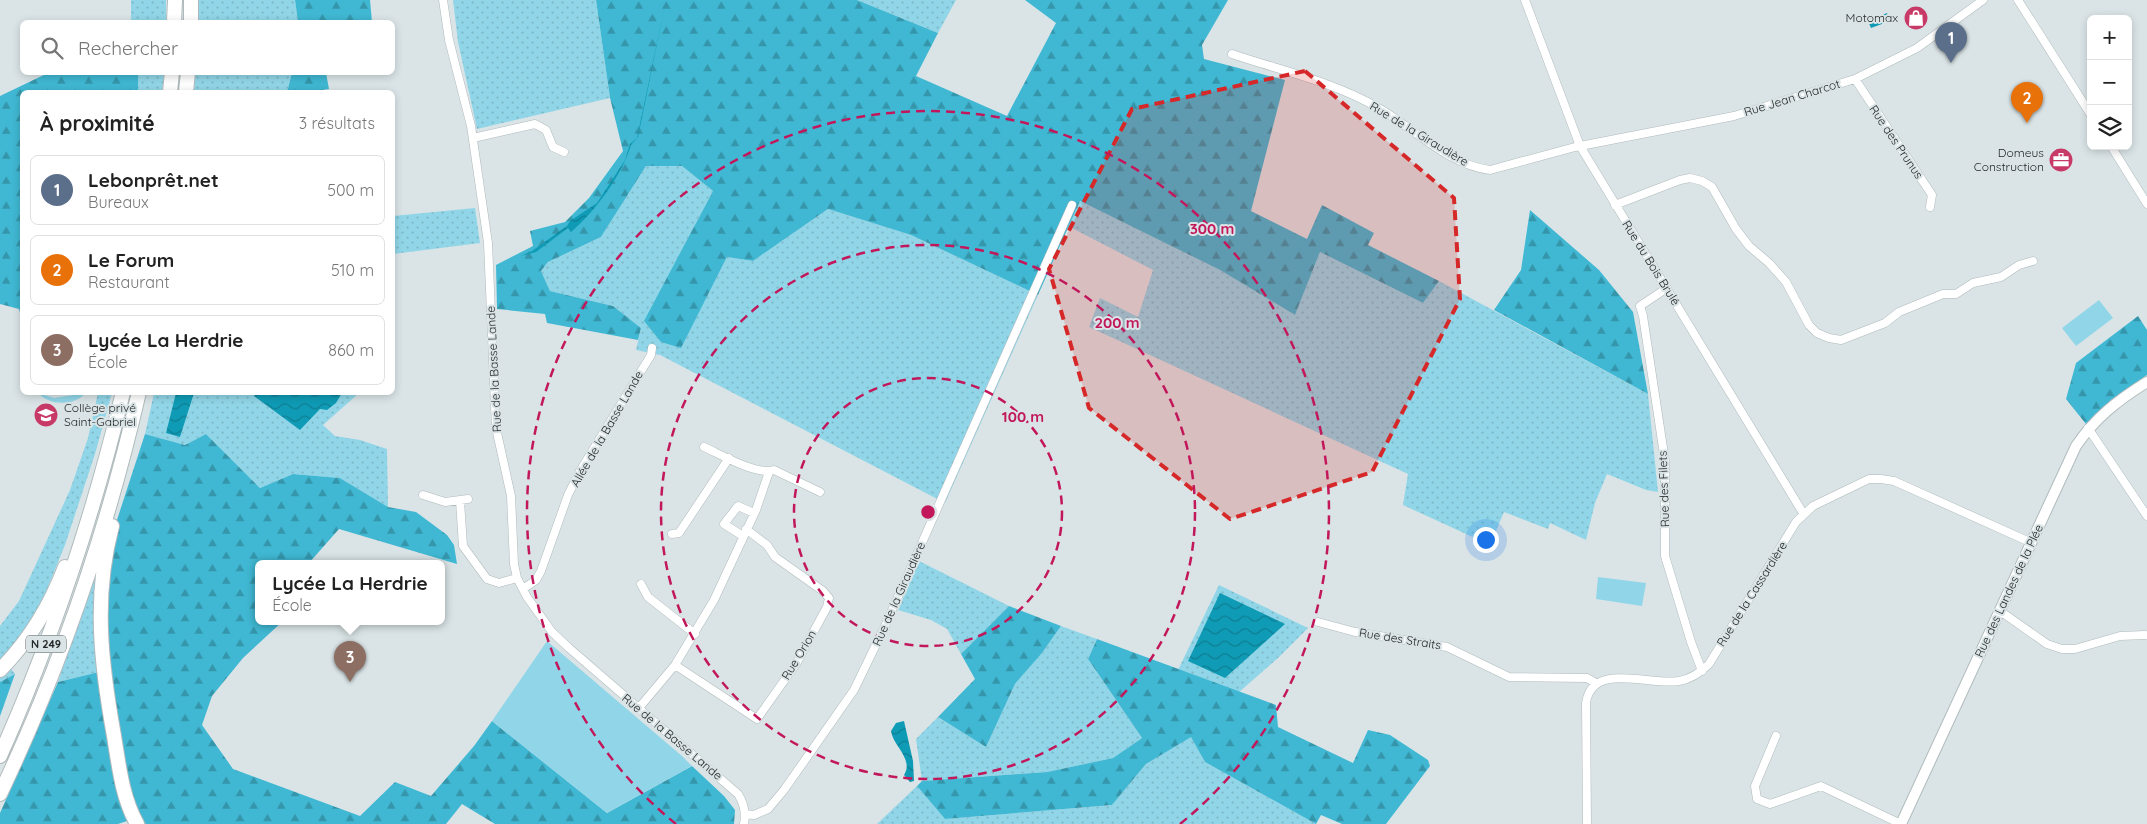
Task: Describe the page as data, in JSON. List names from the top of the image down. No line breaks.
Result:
{"streets":{"highway":["N 249"],"street":["Rue Jean Charcot","Rue de la Giraudière","Rue des Prunus","Rue du Bois Brulé","Rue de la Basse Lande","Allée de la Basse Lande","Rue des Filets","Rue des Landes de la Plée","Rue de la Cassardière","Rue des Straits","Rue Orion"]},"crossings":[["Rue Jean Charcot","Rue de la Giraudière"],["Rue Jean Charcot","Rue des Prunus"],["Rue Jean Charcot","Rue du Bois Brulé"],["Rue de la Giraudière","Rue du Bois Brulé"],["Rue de la Giraudière","Rue de la Basse Lande"],["Rue du Bois Brulé","Rue des Filets"],["Rue du Bois Brulé","Rue de la Cassardière"],["Rue de la Basse Lande","Allée de la Basse Lande"],["Rue des Filets","Rue de la Cassardière"],["Rue des Landes de la Plée","Rue de la Cassardière"]],"places":{"shop":["Motomax"],"office":["Domeus Construction"],"school or university":["Collège privé Saint-Gabriel"]},"page":{"map_buttons":["+","−"],"search":"Rechercher","pins":["1","2","3"],"heading":["À proximité","3 résultats"],"list":[{"mark":"1","name":"Lebonprêt.net","note":"Bureaux","value":"500 m"},{"mark":"2","name":"Le Forum","note":"Restaurant","value":"510 m"},{"mark":"3","name":"Lycée La Herdrie","note":"École","value":"860 m"}],"popup":["Lycée La Herdrie","École"]},"rings":["300 m","200 m","100 m"]}
